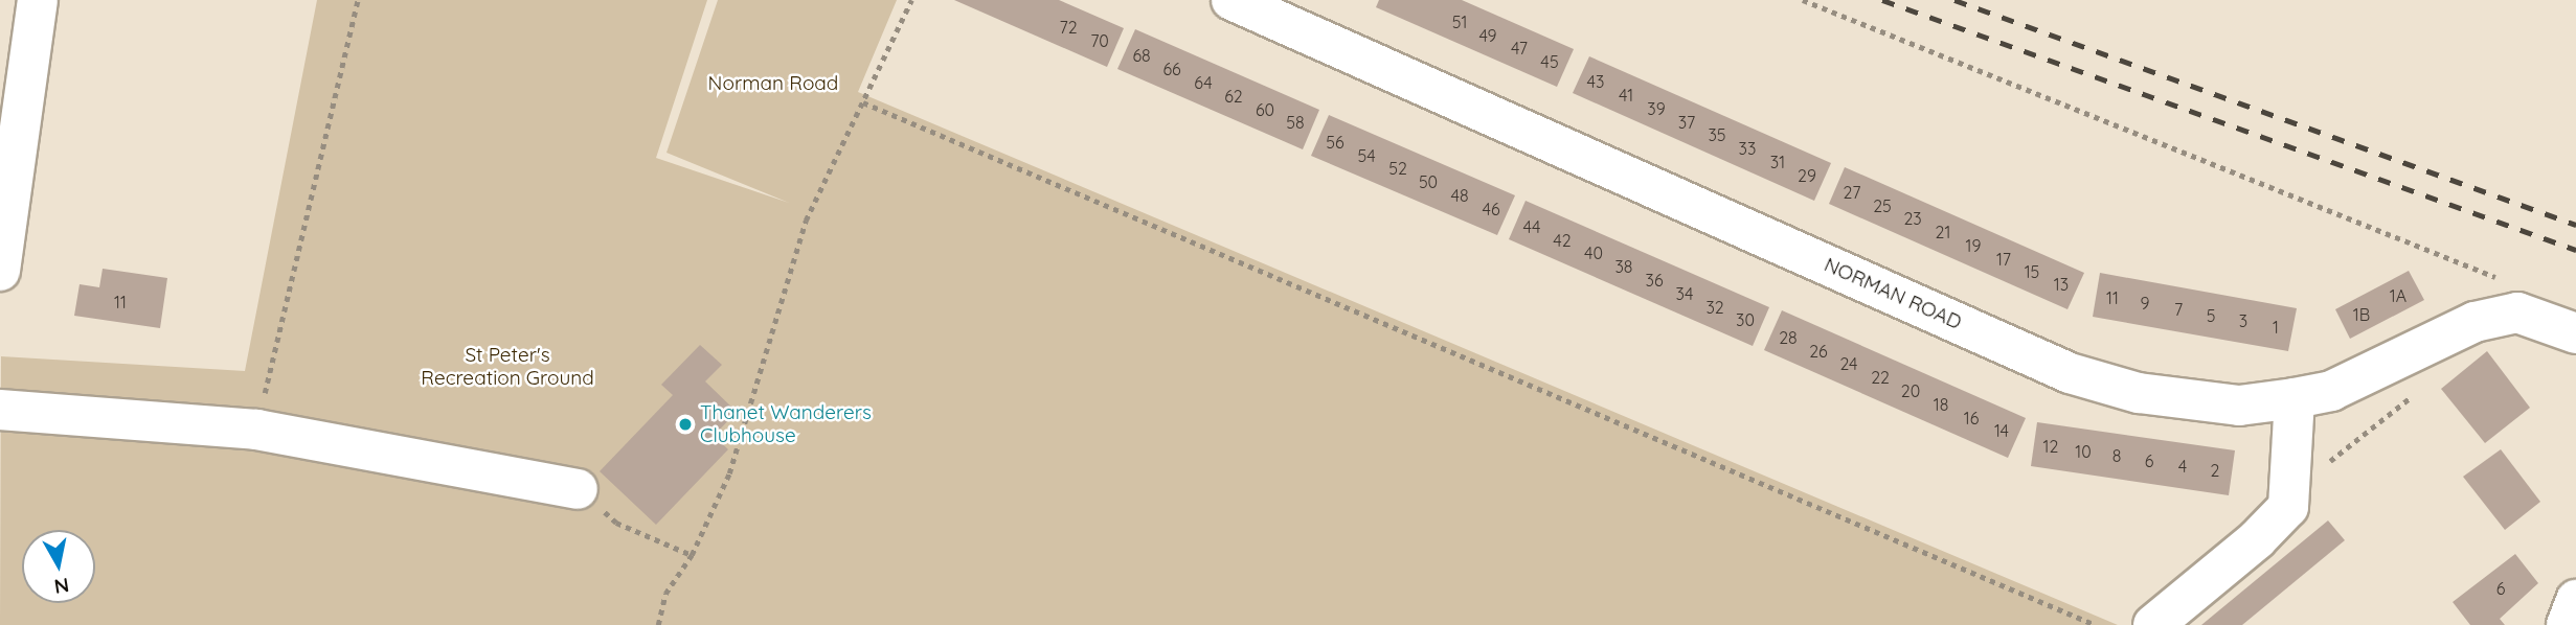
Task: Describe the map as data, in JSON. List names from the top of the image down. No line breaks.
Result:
{"streets":{"street":["NORMAN ROAD"]},"parks":["Norman Road","St Peter's Recreation Ground"],"places":["Thanet Wanderers Clubhouse"],"house_numbers":["51","72","49","70","47","68","45","66","43","64","41","62","39","60","58","37","35","56","33","54","31","52","29","50","27","48","25","46","23","44","21","42","19","40","17","38","15","36","13","34","1A","11","11","9","32","7","1B","5","30","3","1","28","26","24","22","20","18","16","14","12","10","8","6","4","2","6"],"north":"bottom"}
